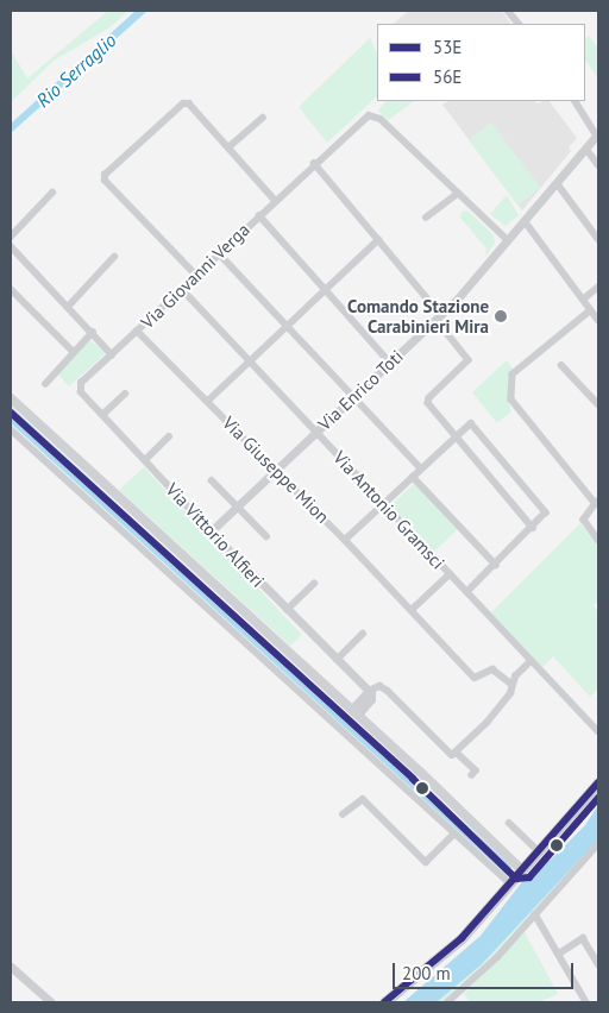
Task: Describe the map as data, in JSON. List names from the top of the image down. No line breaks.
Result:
{"streets":{"street":["Via Giovanni Verga","Via Enrico Toti","Via Giuseppe Mion","Via Antonio Gramsci","Via Vittorio Alfieri"]},"crossings":[["Via Giovanni Verga","Via Giuseppe Mion"],["Via Giovanni Verga","Via Antonio Gramsci"],["Via Giovanni Verga","Via Vittorio Alfieri"],["Via Enrico Toti","Via Giuseppe Mion"],["Via Enrico Toti","Via Antonio Gramsci"],["Via Enrico Toti","Via Vittorio Alfieri"]],"water":["Rio Serraglio"],"places":["Comando Stazione Carabinieri Mira"],"lines":["transit line 56E","transit line 53E"],"legend":["53E","56E"],"scale_bar":"200 m"}
